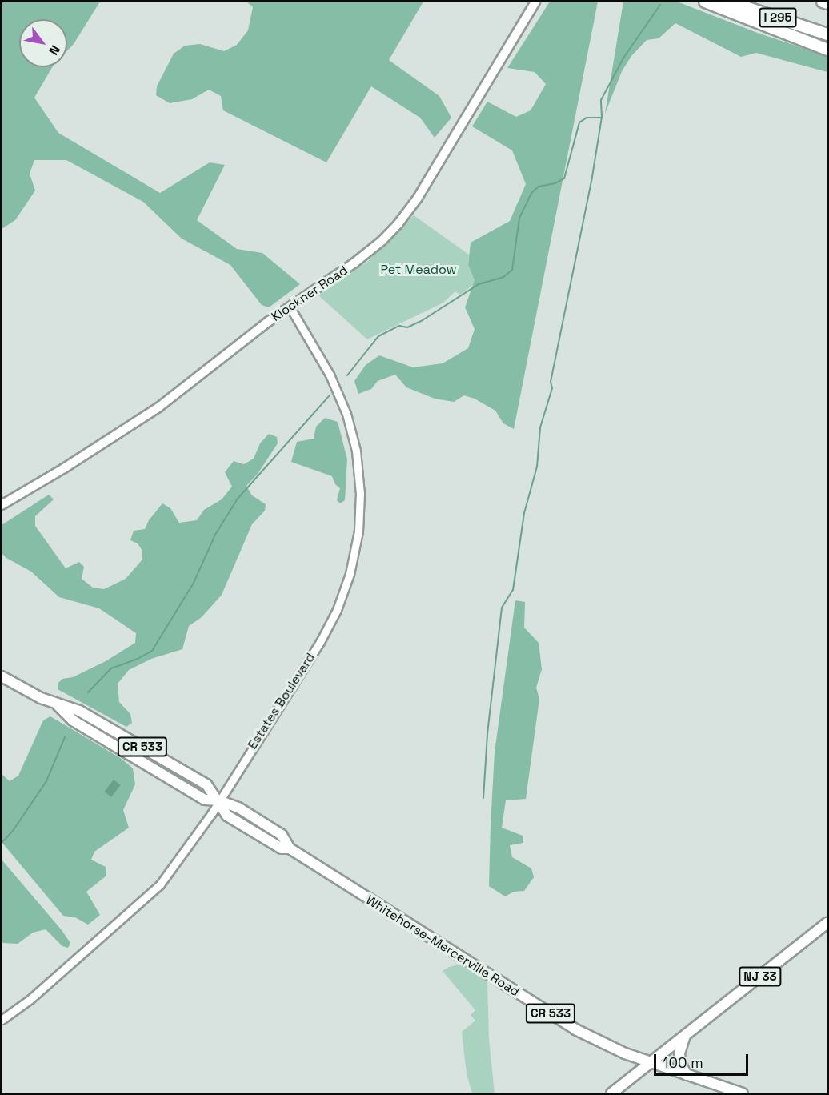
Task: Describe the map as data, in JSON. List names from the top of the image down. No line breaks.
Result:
{"streets":{"highway":["I 295"],"main road":["Klockner Road","CR 533","Whitehorse-Mercerville Road","NJ 33"],"street":["Estates Boulevard"]},"crossings":[["Klockner Road","Estates Boulevard"],["Estates Boulevard","Whitehorse-Mercerville Road"],["CR 533","Whitehorse-Mercerville Road"],["CR 533","NJ 33"],["Whitehorse-Mercerville Road","NJ 33"]],"parks":["Pet Meadow"],"scale_bar":"100 m","north":"bottom right"}
